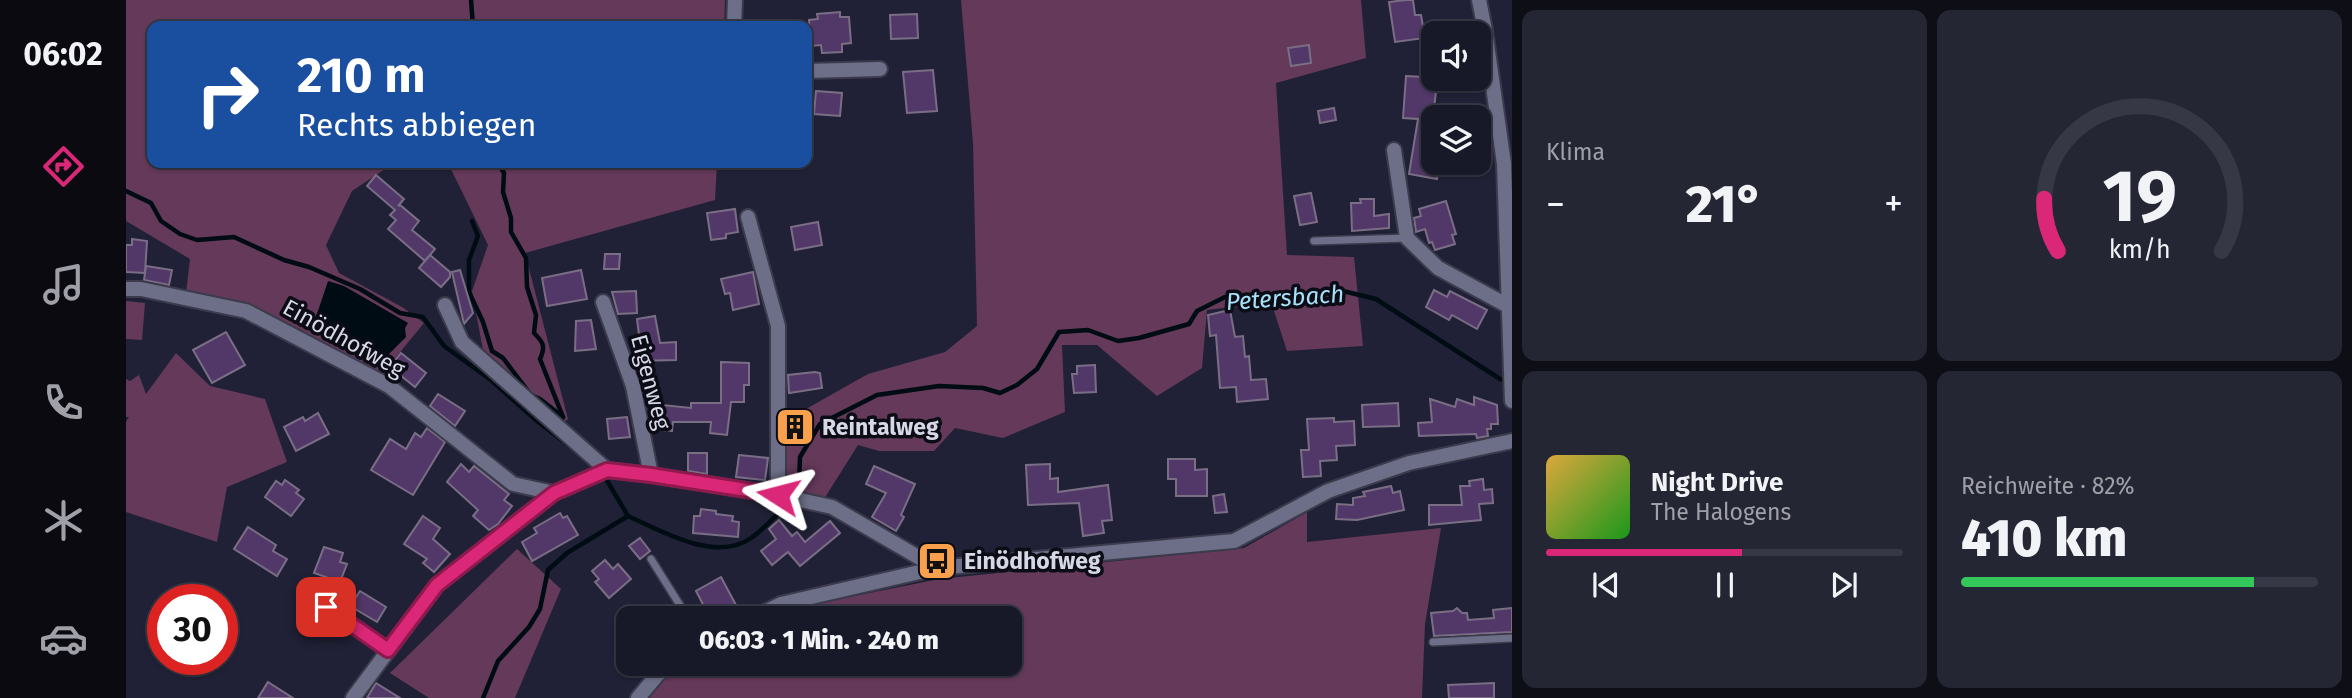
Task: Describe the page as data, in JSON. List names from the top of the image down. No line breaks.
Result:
{"streets":{"street":["Einödhofweg","Eigenweg"]},"water":["Petersbach"],"places":{"building":["Reintalweg"],"bus stop":["Einödhofweg"]},"page":{"tabs":"06:02","tile":["Klima",["Reichweite · 82%","410 km"]],"turn":["210 m","Rechts abbiegen"],"heat":["−","21°","+"],"song":["Night Drive","The Halogens"],"limit":"30","trip":"06:03 · 1 Min. · 240 m","gauge":["19","km/h"]}}
